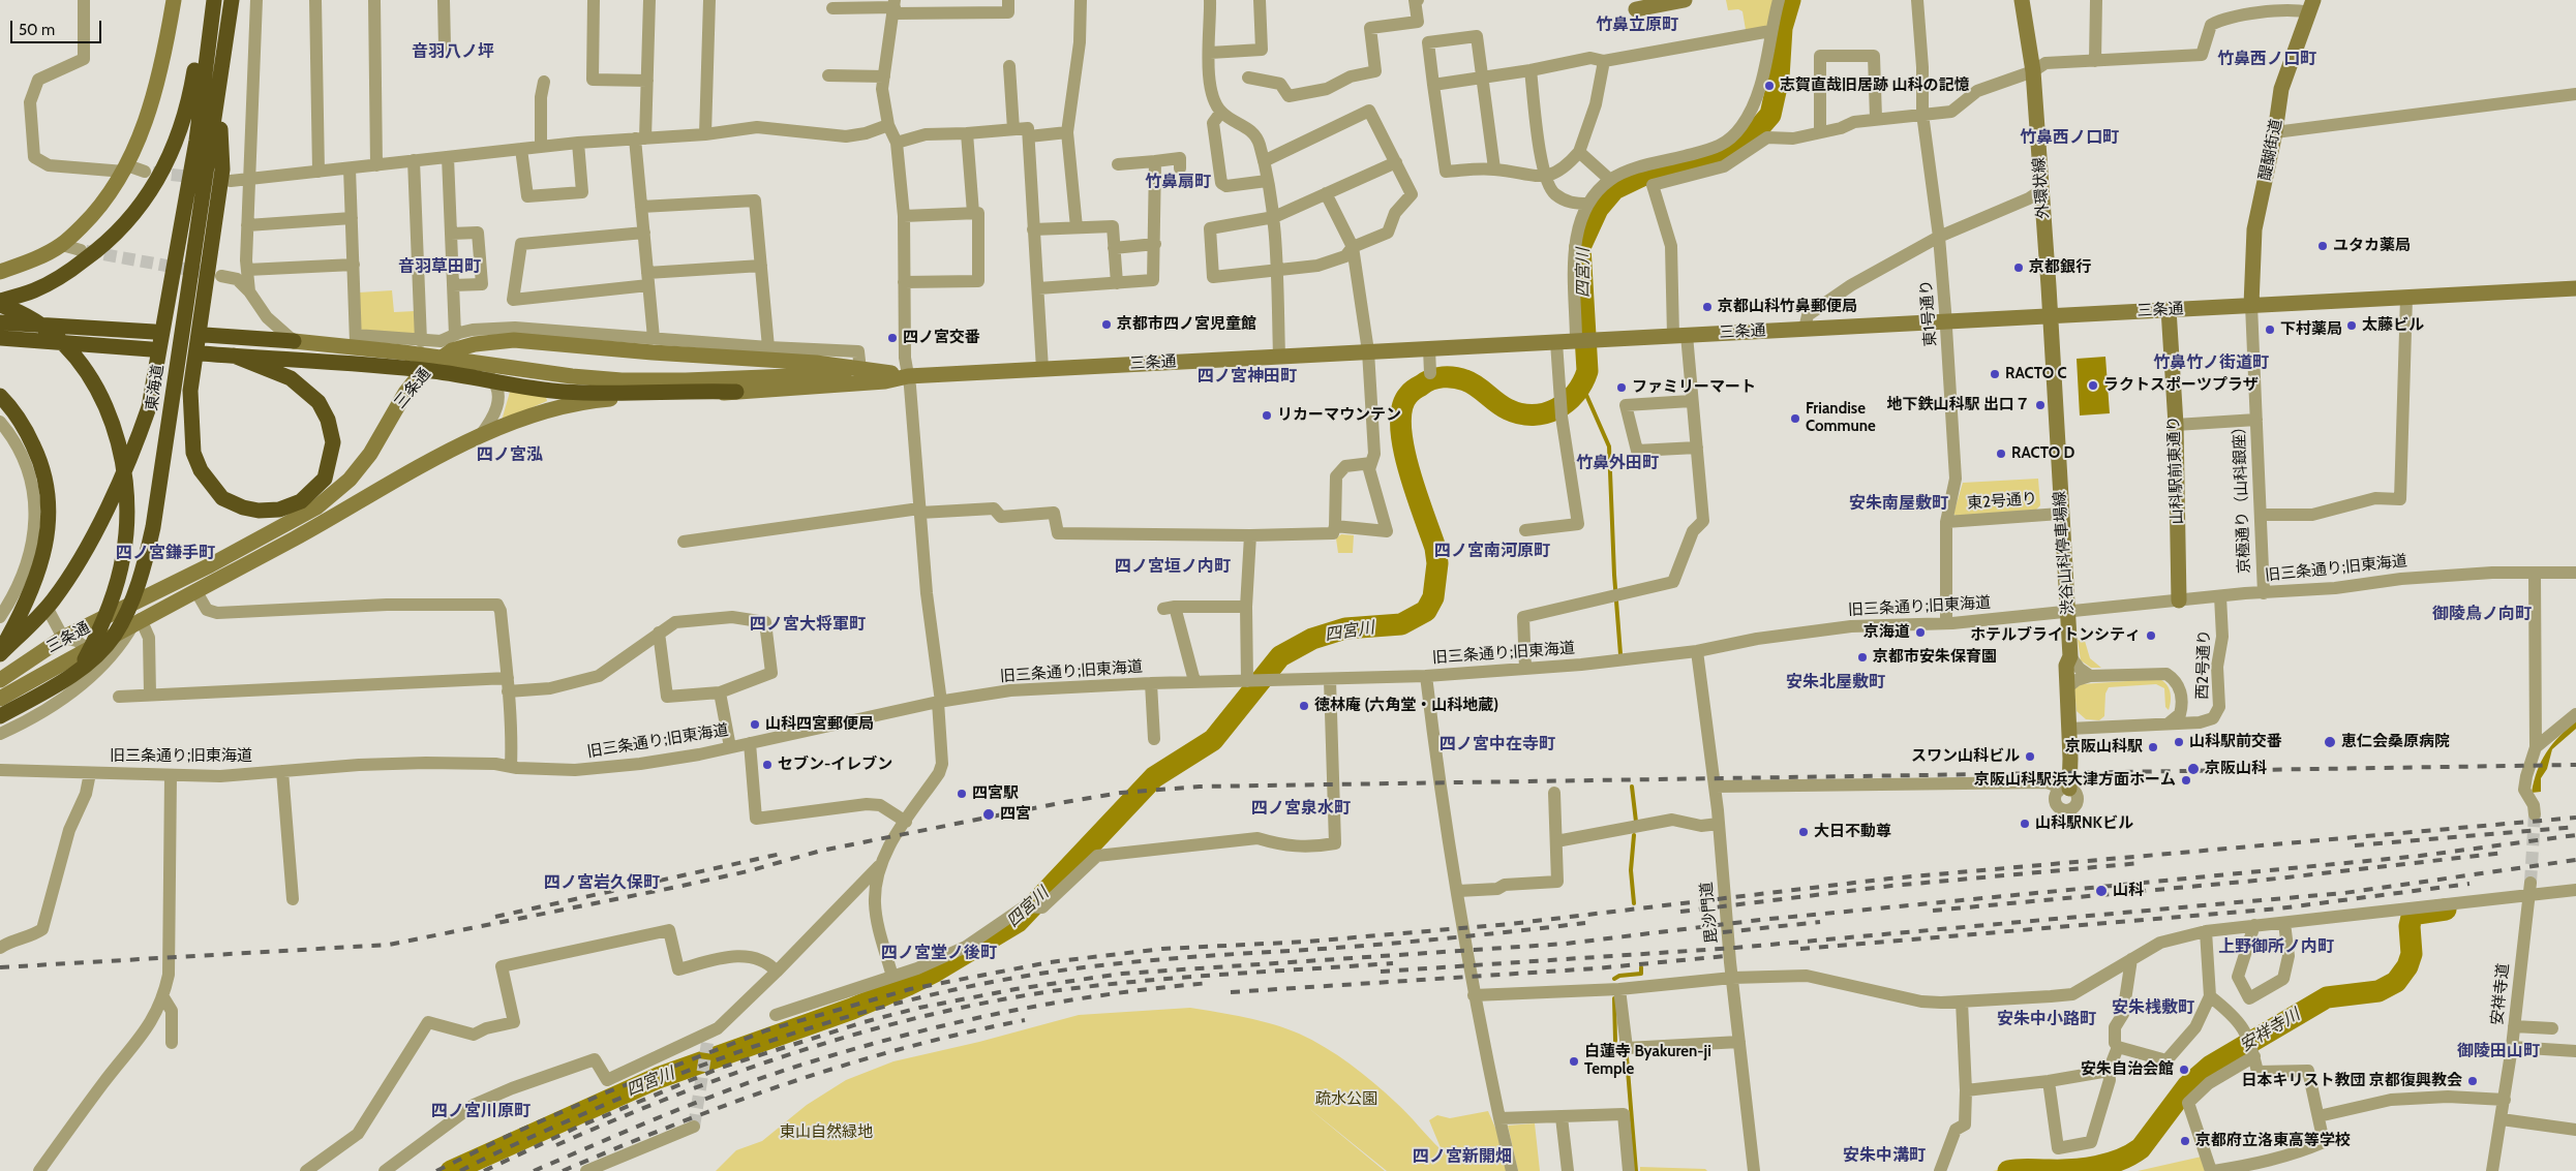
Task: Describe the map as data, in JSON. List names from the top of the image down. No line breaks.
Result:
{"streets":{"highway":["東海道"],"main road":["醍醐街道","外環状線","三条通","山科駅前東通り","渋谷山科停車場線"],"street":["東1号通り","京極通り（山科銀座）","東2号通り","旧三条通り;旧東海道","西2号通り","毘沙門道","安祥寺道"]},"crossings":[["醍醐街道","三条通"],["醍醐街道","京極通り（山科銀座）"],["外環状線","三条通"],["外環状線","渋谷山科停車場線"],["三条通","東1号通り"],["三条通","山科駅前東通り"],["三条通","京極通り（山科銀座）"],["三条通","渋谷山科停車場線"],["東1号通り","東2号通り"],["東1号通り","旧三条通り;旧東海道"],["山科駅前東通り","旧三条通り;旧東海道"],["京極通り（山科銀座）","旧三条通り;旧東海道"],["東2号通り","渋谷山科停車場線"],["渋谷山科停車場線","旧三条通り;旧東海道"],["渋谷山科停車場線","西2号通り"],["旧三条通り;旧東海道","西2号通り"],["旧三条通り;旧東海道","毘沙門道"]],"districts":["竹鼻立原町","音羽八ノ坪","竹鼻西ノ口町","竹鼻西ノ口町","竹鼻扇町","音羽草田町","竹鼻竹ノ街道町","四ノ宮神田町","四ノ宮泓","竹鼻外田町","安朱南屋敷町","四ノ宮南河原町","四ノ宮鎌手町","四ノ宮垣ノ内町","御陵鳥ノ向町","四ノ宮大将軍町","安朱北屋敷町","四ノ宮中在寺町","四ノ宮泉水町","四ノ宮岩久保町","上野御所ノ内町","四ノ宮堂ノ後町","安朱桟敷町","安朱中小路町","御陵田山町","四ノ宮川原町","安朱中溝町","四ノ宮新開畑"],"water":["四宮川","安祥寺川"],"parks":["疏水公園","東山自然緑地"],"places":["志賀直哉旧居跡 山科の記憶","ユタカ薬局","京都銀行","京都山科竹鼻郵便局","京都市四ノ宮児童館","太藤ビル","下村薬局","四ノ宮交番","RACTO C","ラクトスポーツプラザ","ファミリーマート","地下鉄山科駅 出口７","リカーマウンテン","Friandise Commune","RACTO D","京海道","ホテルブライトンシティ","京都市安朱保育園","徳林庵 (六角堂・山科地蔵)","山科四宮郵便局","山科駅前交番","恵仁会桑原病院","京阪山科駅","スワン山科ビル","セブン-イレブン","京阪山科","京阪山科駅浜大津方面ホーム","四宮駅","四宮","山科駅NKビル","大日不動尊","山科","白蓮寺 Byakuren-ji Temple","安朱自治会館","日本キリスト教団 京都復興教会","京都府立洛東高等学校"],"scale_bar":"50 m"}
